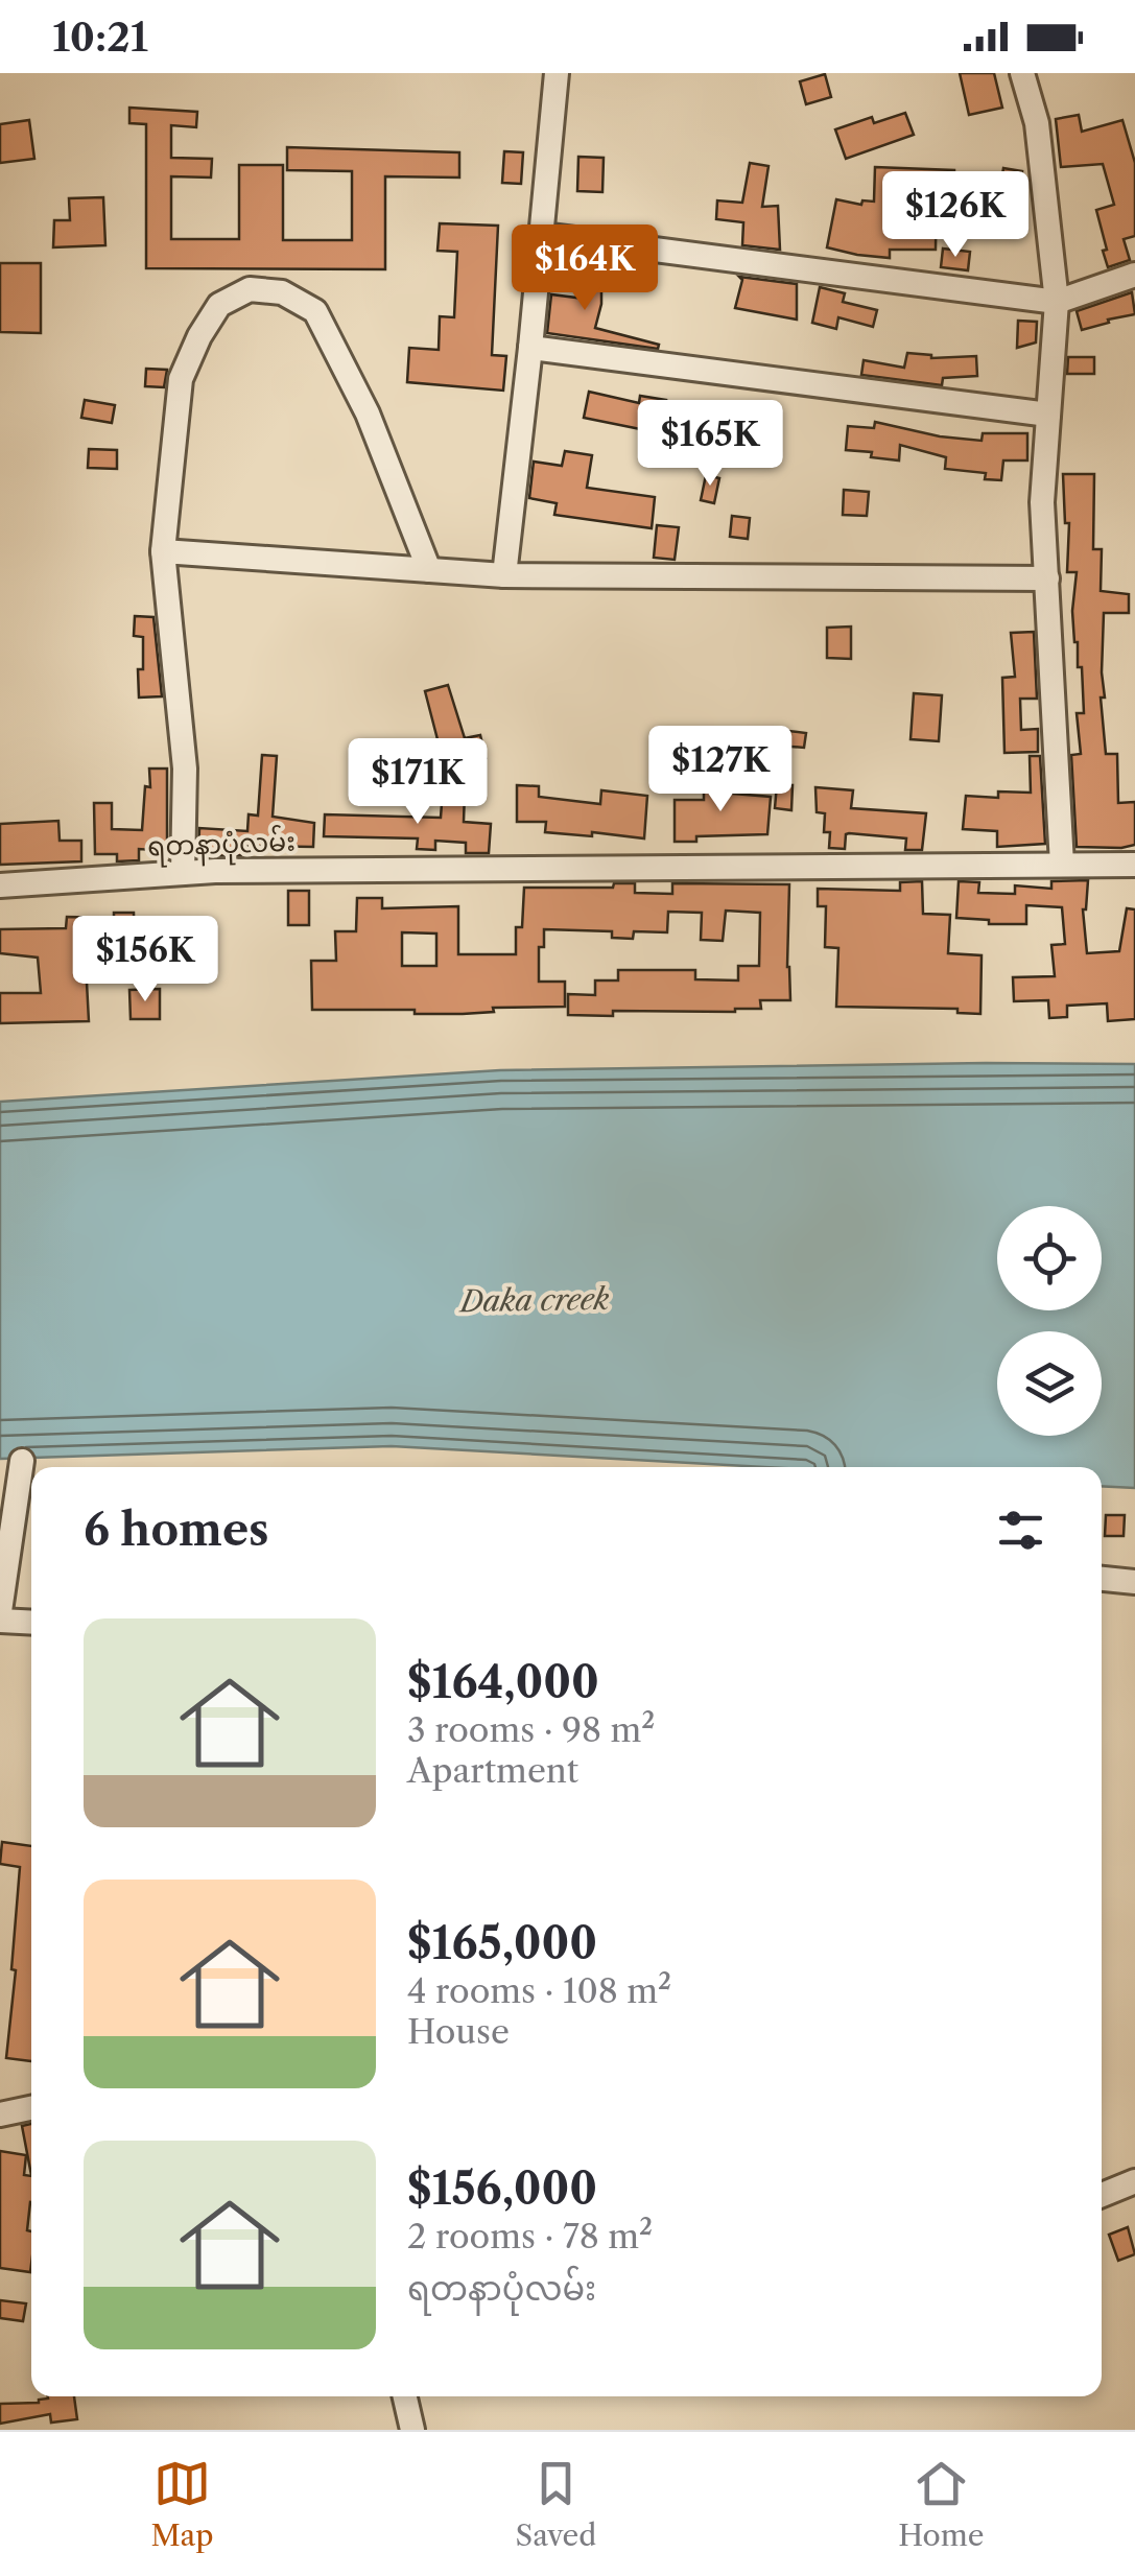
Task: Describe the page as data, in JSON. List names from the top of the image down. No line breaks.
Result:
{"streets":{"street":["ရတနာပုံလမ်း"]},"water":["Daka creek"],"page":{"status":"10:21","price":["$126K","$164K","$165K","$127K","$171K","$156K"],"heading":"6 homes","list":[{"name":"$164,000","note":"3 rooms · 98 m² · Apartment"},{"name":"$165,000","note":"4 rooms · 108 m² · House"},{"name":"$156,000","note":"2 rooms · 78 m² · ရတနာပုံလမ်း"}],"tabs":["Map","Saved","Home"]}}
